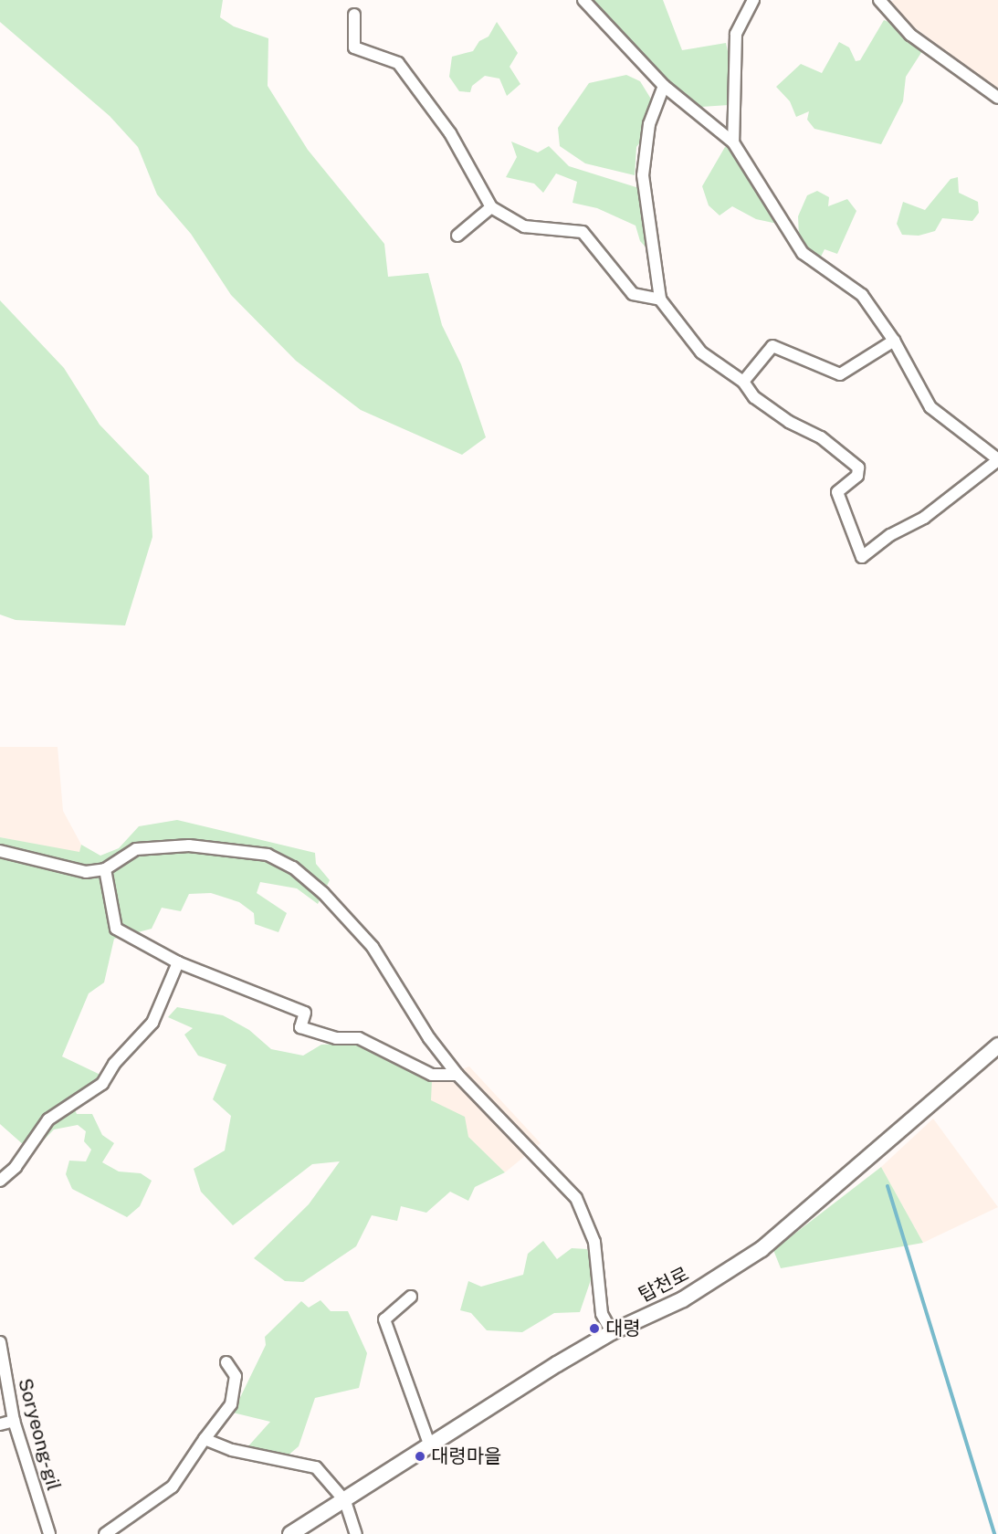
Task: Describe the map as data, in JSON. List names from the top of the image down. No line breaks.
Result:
{"streets":{"main road":["탑천로"],"street":["Soryeong-gil"]},"places":["대령","대령마을"]}
